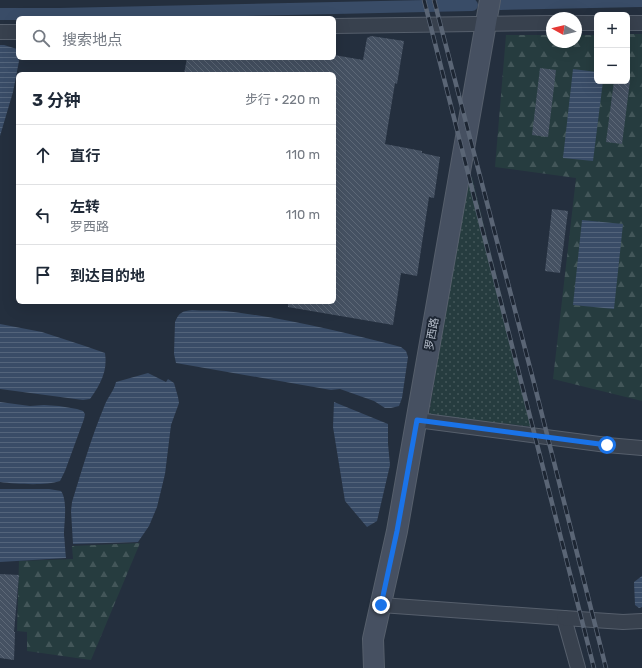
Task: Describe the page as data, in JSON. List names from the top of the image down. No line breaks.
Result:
{"streets":{"street":["罗西路"]},"north":"left","page":{"map_buttons":["+","−"],"search":"搜索地点","heading":["3 分钟","步行 · 220 m"],"list":[["直行","110 m"],["左转","罗西路","110 m"],"到达目的地"]}}
